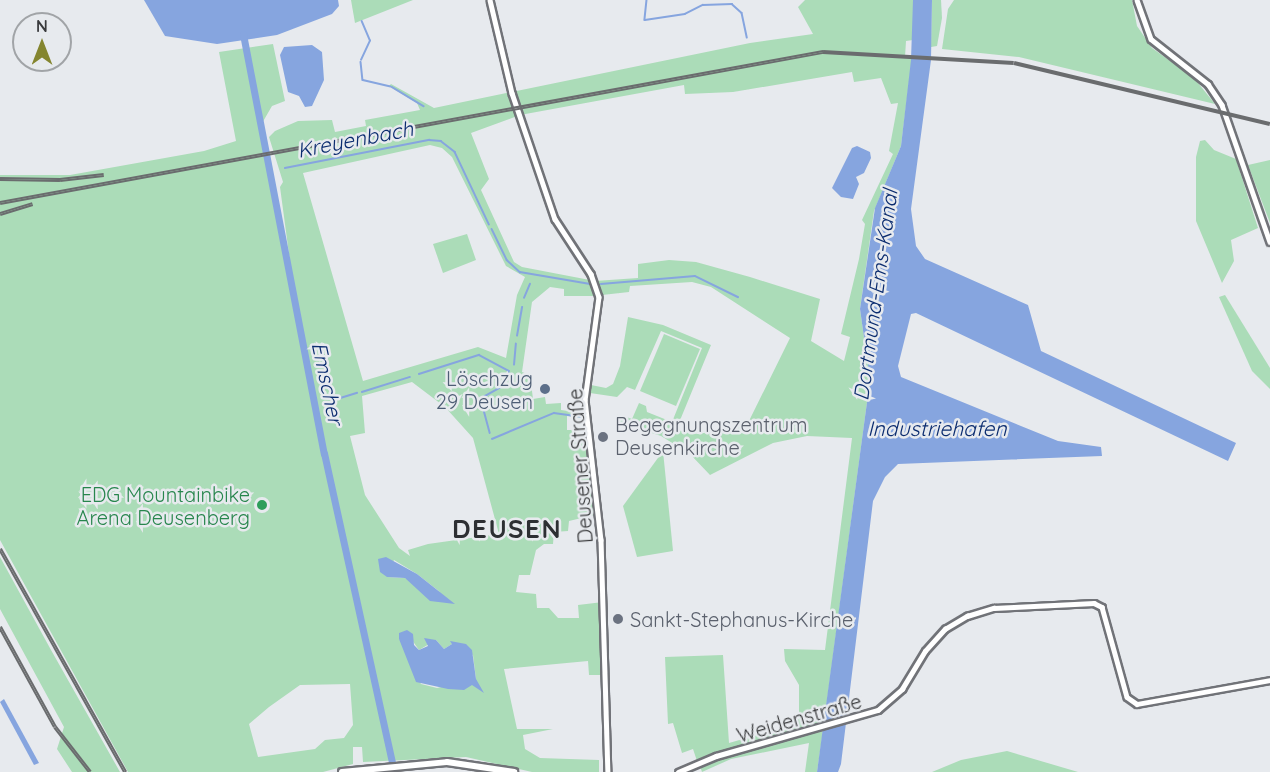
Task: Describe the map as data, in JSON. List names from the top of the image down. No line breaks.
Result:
{"streets":{"street":["Deusener Straße","Weidenstraße"]},"districts":["DEUSEN"],"water":["Kreyenbach","Dortmund-Ems-Kanal","Emscher","Industriehafen"],"places":["Löschzug 29 Deusen","Begegnungszentrum Deusenkirche","EDG Mountainbike Arena Deusenberg","Sankt-Stephanus-Kirche"],"north":"top"}
